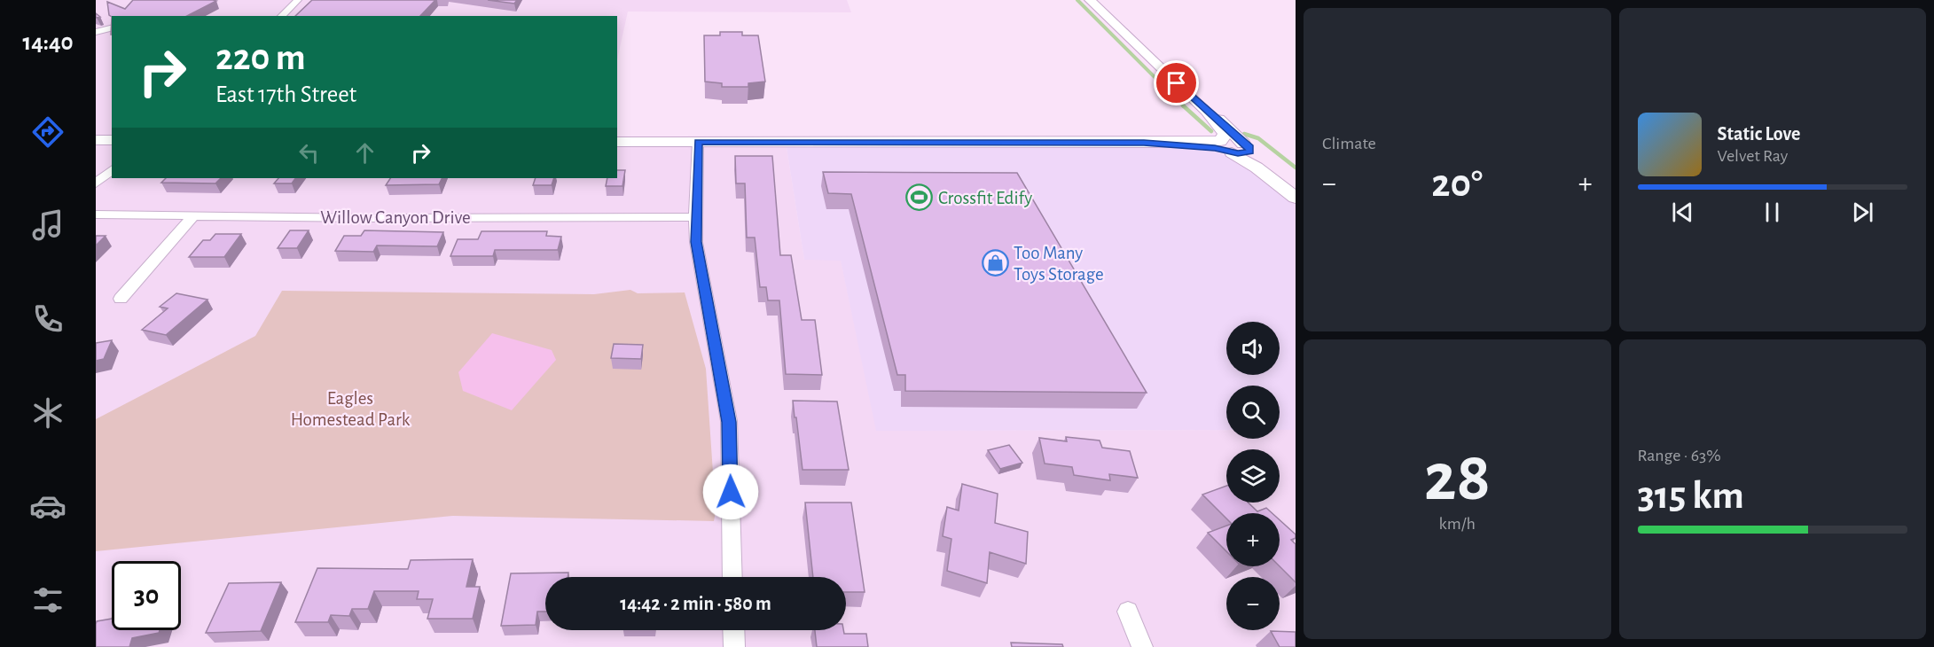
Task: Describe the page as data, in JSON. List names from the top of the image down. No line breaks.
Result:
{"streets":{"street":["Willow Canyon Drive"]},"parks":["Eagles Homestead Park"],"places":{"sports":["Crossfit Edify"],"shop":["Too Many Toys Storage"]},"page":{"tabs":"14:40","tile":["Climate",["28","km/h"],["Range · 63%","315 km"]],"turn":["220 m","East 17th Street"],"song":["Static Love","Velvet Ray"],"heat":["−","20°","+"],"map_buttons":["+","−"],"limit":"30","trip":"14:42 · 2 min · 580 m"}}
